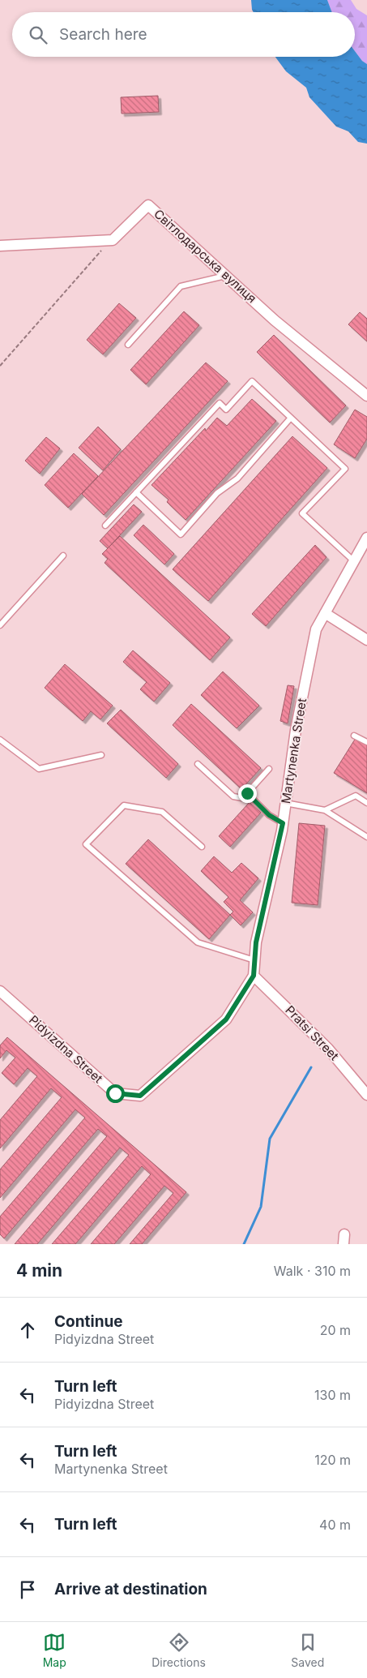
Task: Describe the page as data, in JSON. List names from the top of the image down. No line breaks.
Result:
{"streets":{"street":["Світлодарська вулиця","Martynenka Street","Pratsi Street","Pidyizdna Street"]},"crossings":[["Martynenka Street","Pratsi Street"],["Martynenka Street","Pidyizdna Street"],["Pratsi Street","Pidyizdna Street"]],"page":{"search":"Search here","heading":["4 min","Walk · 310 m"],"list":[["Continue","Pidyizdna Street","20 m"],["Turn left","Pidyizdna Street","130 m"],["Turn left","Martynenka Street","120 m"],["Turn left","40 m"],"Arrive at destination"],"nav":["Map","Directions","Saved"]}}
